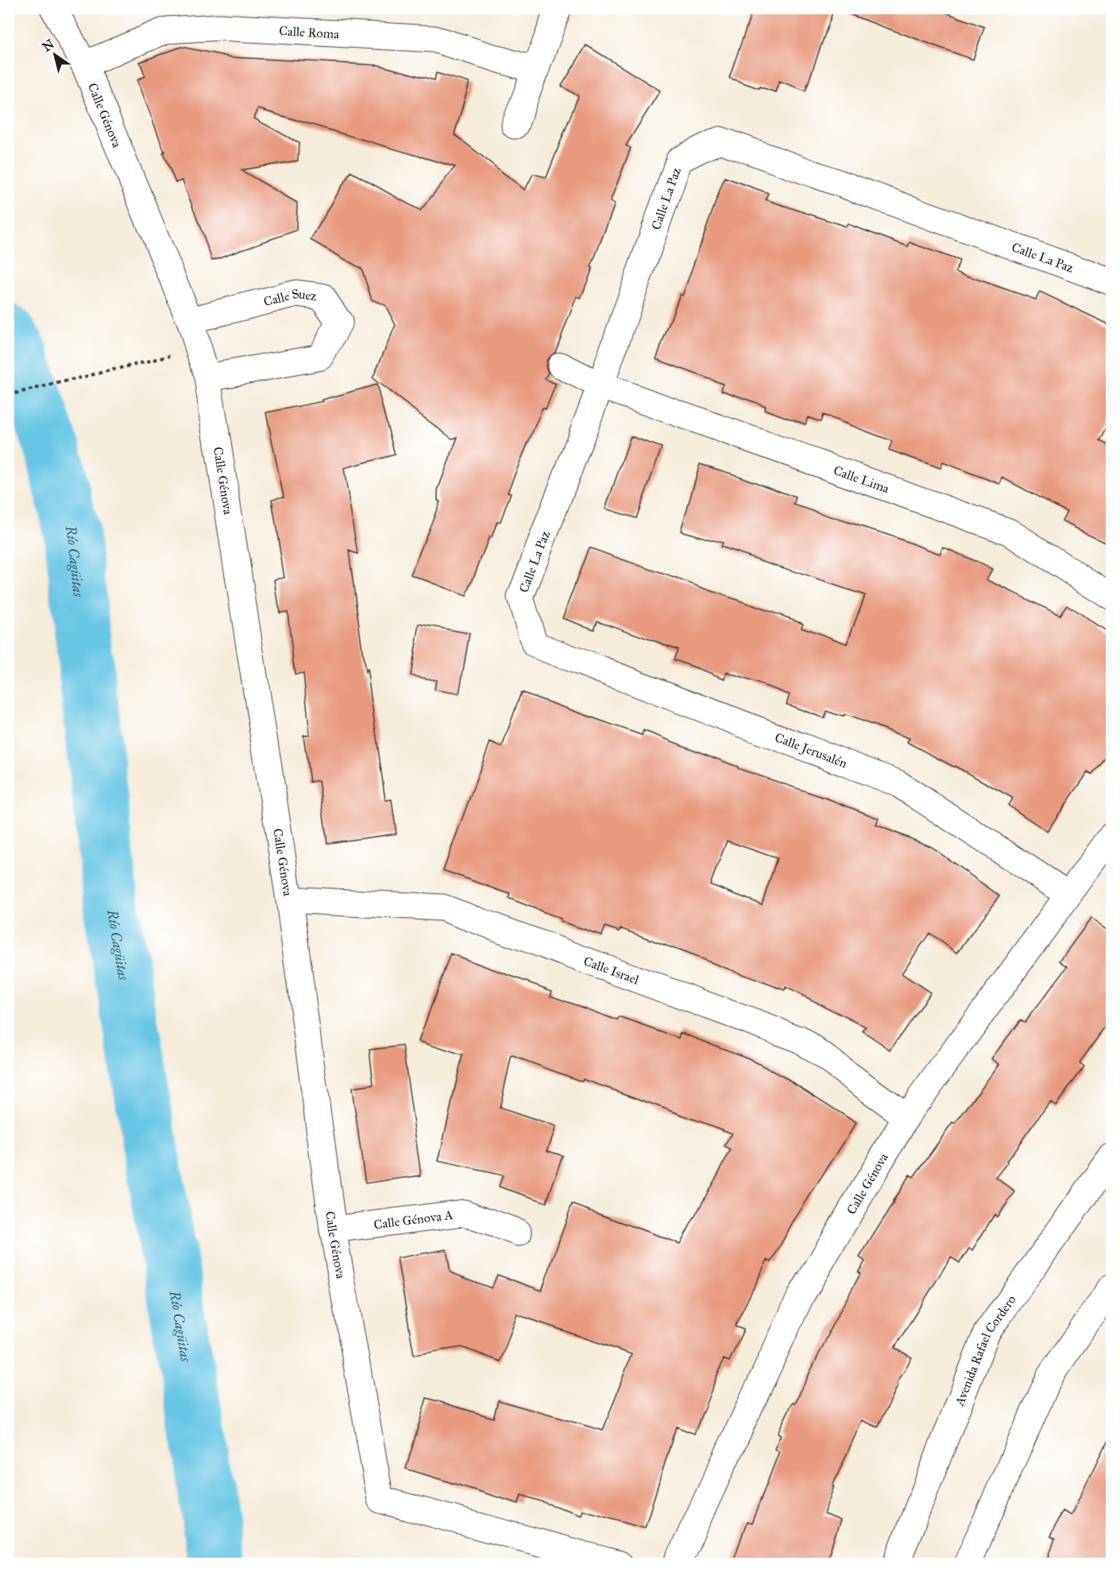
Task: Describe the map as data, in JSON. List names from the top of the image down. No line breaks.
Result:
{"streets":{"street":["Calle Roma","Calle Génova","Calle La Paz","Calle Suez","Calle Lima","Calle Jerusalén","Calle Israel","Calle Génova A","Avenida Rafael Cordero"]},"crossings":[["Calle Roma","Calle Génova"],["Calle Génova","Calle Suez"],["Calle Génova","Calle Jerusalén"],["Calle Génova","Calle Israel"],["Calle Génova","Calle Génova A"],["Calle La Paz","Calle Lima"],["Calle La Paz","Calle Jerusalén"]],"water":["Río Cagüitas"],"north":"top left"}
